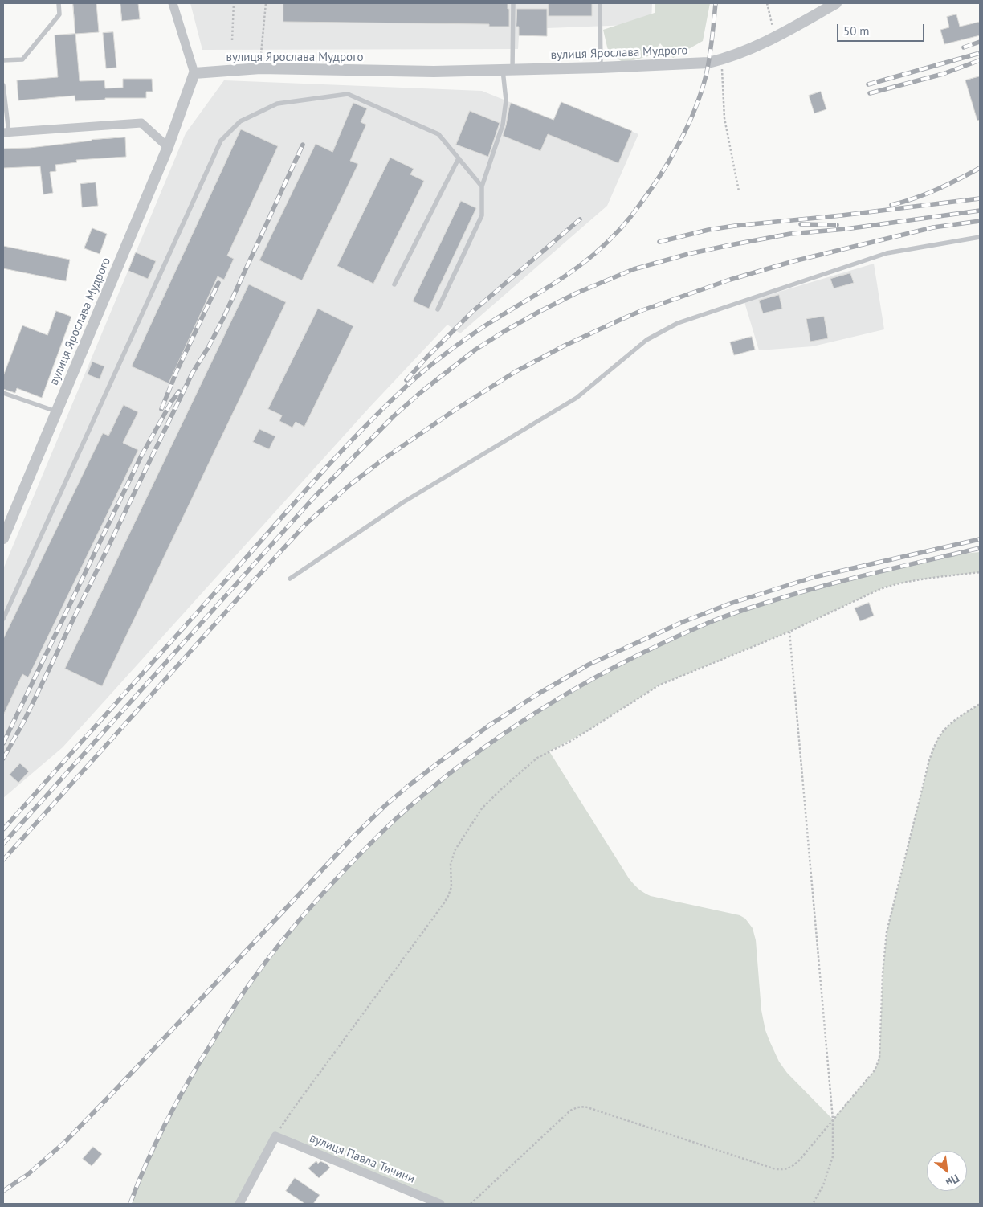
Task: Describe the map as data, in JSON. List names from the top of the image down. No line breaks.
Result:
{"streets":{"street":["вулиця Ярослава Мудрого","вулиця Павла Тичини"]},"scale_bar":"50 m","north":"bottom right"}
